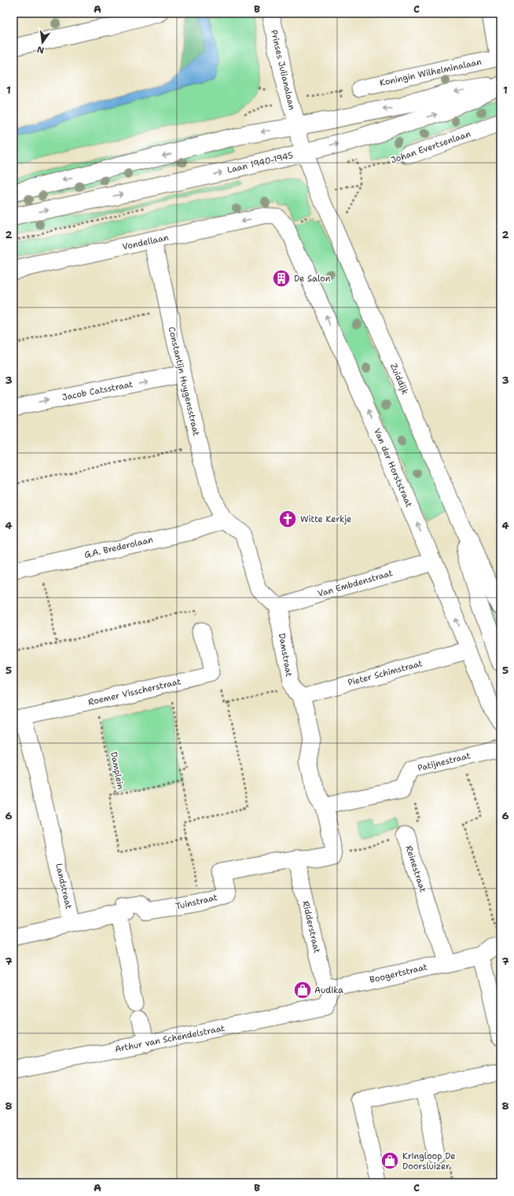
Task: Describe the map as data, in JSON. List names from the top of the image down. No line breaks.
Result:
{"streets":{"main road":["Prinses Julianalaan","Laan 1940-1945","Zuiddijk"],"street":["Koningin Wilhelminalaan","Johan Evertsenlaan","Vondellaan","Constantijn Huygensstraat","Jacob Catsstraat","Van der Horststraat","G.A. Brederolaan","Van Embdenstraat","Damstraat","Pieter Schimstraat","Roemer Visscherstraat","Patijnestraat","Reinestraat","Landstraat","Tuinstraat","Ridderstraat","Boogertstraat","Arthur van Schendelstraat"],"path":["Damplein"]},"crossings":[["Prinses Julianalaan","Laan 1940-1945"],["Prinses Julianalaan","Zuiddijk"],["Laan 1940-1945","Zuiddijk"],["Vondellaan","Constantijn Huygensstraat"],["Vondellaan","Van der Horststraat"],["Constantijn Huygensstraat","Jacob Catsstraat"],["Constantijn Huygensstraat","G.A. Brederolaan"],["Van der Horststraat","Van Embdenstraat"],["Van der Horststraat","Pieter Schimstraat"],["Van Embdenstraat","Damstraat"],["Damstraat","Pieter Schimstraat"],["Damstraat","Patijnestraat"],["Roemer Visscherstraat","Damplein"],["Roemer Visscherstraat","Landstraat"],["Patijnestraat","Reinestraat"],["Reinestraat","Boogertstraat"],["Tuinstraat","Ridderstraat"],["Ridderstraat","Boogertstraat"],["Ridderstraat","Arthur van Schendelstraat"],["Boogertstraat","Arthur van Schendelstraat"]],"one_way":["Vondellaan","Jacob Catsstraat","Van der Horststraat"],"places":{"building":["De Salon"],"church":["Witte Kerkje"],"shop":["Audika","Kringloop De Doorsluizer"]},"north":"bottom","grid":{"columns":["A","B","C"],"rows":["1","2","3","4","5","6","7","8"]}}
